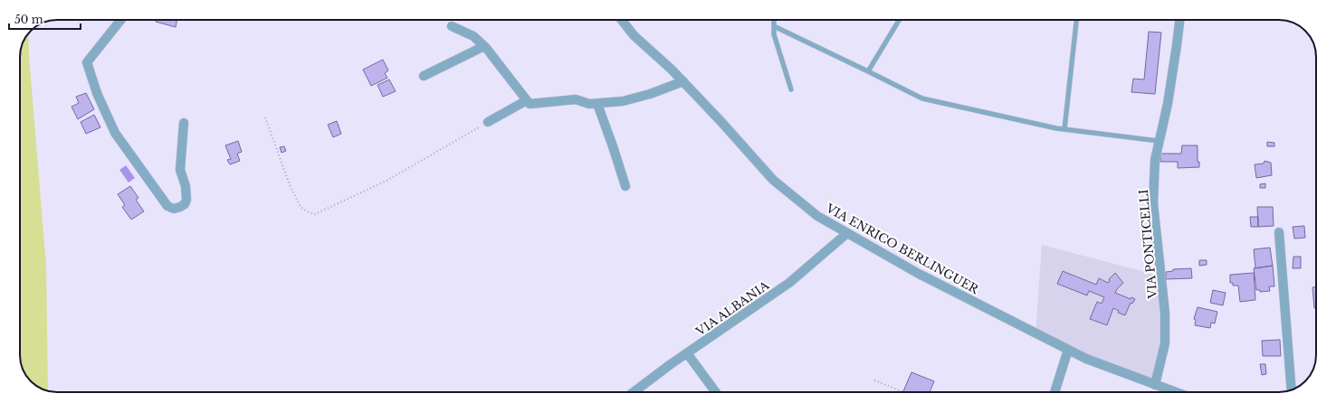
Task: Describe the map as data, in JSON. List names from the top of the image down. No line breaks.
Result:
{"streets":{"street":["VIA PONTICELLI","VIA ENRICO BERLINGUER","VIA ALBANIA"]},"crossings":[["VIA PONTICELLI","VIA ENRICO BERLINGUER"],["VIA ENRICO BERLINGUER","VIA ALBANIA"]],"scale_bar":"50 m"}
